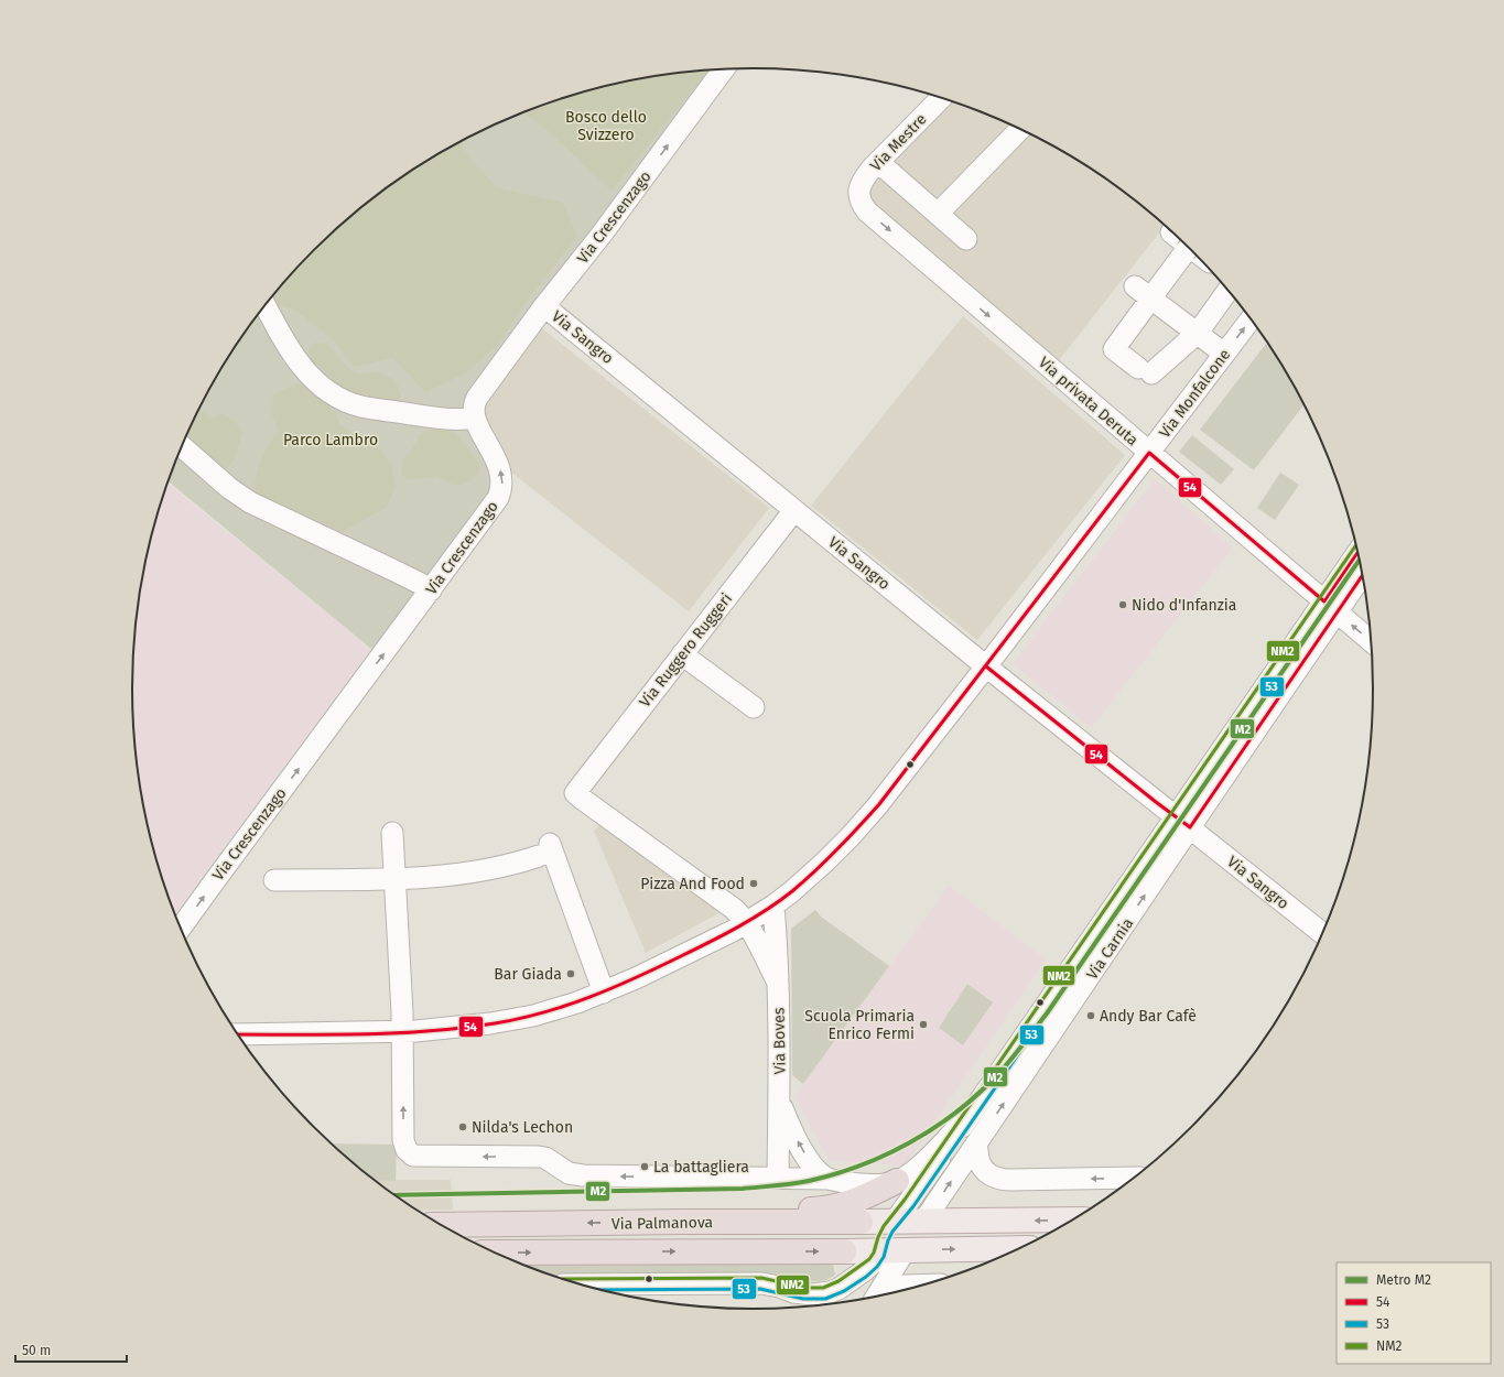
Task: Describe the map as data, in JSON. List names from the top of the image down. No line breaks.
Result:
{"streets":{"highway":["Via Palmanova"],"street":["Via Mestre","Via Crescenzago","Via Sangro","Via Monfalcone","Via privata Deruta","Via Ruggero Ruggeri","Via Carnia","Via Boves"]},"crossings":[["Via Mestre","Via privata Deruta"],["Via Crescenzago","Via Sangro"],["Via Sangro","Via Monfalcone"],["Via Sangro","Via Ruggero Ruggeri"],["Via Sangro","Via Carnia"],["Via Monfalcone","Via privata Deruta"],["Via Monfalcone","Via Boves"],["Via privata Deruta","Via Carnia"],["Via Ruggero Ruggeri","Via Boves"],["Via Carnia","Via Palmanova"]],"one_way":["Via Crescenzago"],"parks":["Bosco dello Svizzero","Parco Lambro"],"places":["Nido d'Infanzia","Pizza And Food","Bar Giada","Andy Bar Cafè","Scuola Primaria Enrico Fermi","Nilda's Lechon","La battagliera"],"lines":["transit line 54","transit line NM2","transit line 53","metro line M2"],"legend":["Metro M2","54","53","NM2"],"scale_bar":"50 m"}
